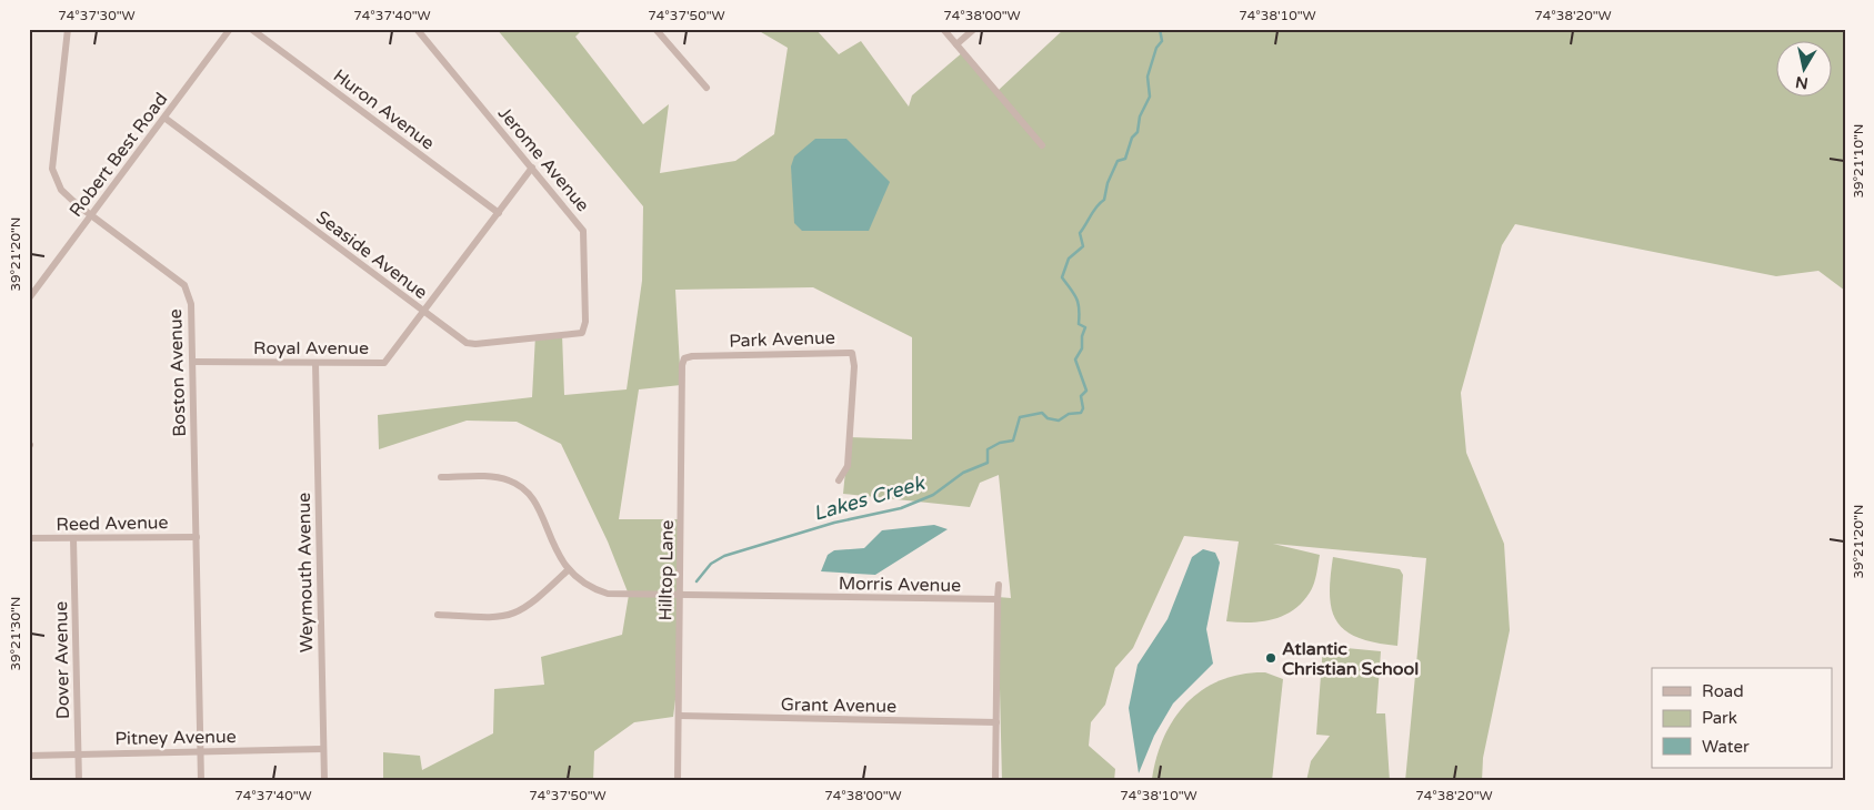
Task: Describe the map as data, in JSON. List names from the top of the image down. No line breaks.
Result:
{"streets":{"street":["Huron Avenue","Robert Best Road","Jerome Avenue","Seaside Avenue","Park Avenue","Royal Avenue","Boston Avenue","Reed Avenue","Hilltop Lane","Weymouth Avenue","Morris Avenue","Dover Avenue","Grant Avenue","Pitney Avenue"]},"crossings":[["Huron Avenue","Royal Avenue"],["Robert Best Road","Seaside Avenue"],["Robert Best Road","Boston Avenue"],["Jerome Avenue","Seaside Avenue"],["Jerome Avenue","Royal Avenue"],["Seaside Avenue","Royal Avenue"],["Park Avenue","Hilltop Lane"],["Royal Avenue","Boston Avenue"],["Royal Avenue","Weymouth Avenue"],["Boston Avenue","Reed Avenue"],["Boston Avenue","Pitney Avenue"],["Reed Avenue","Dover Avenue"],["Hilltop Lane","Morris Avenue"],["Hilltop Lane","Grant Avenue"],["Weymouth Avenue","Pitney Avenue"],["Dover Avenue","Pitney Avenue"]],"water":["Lakes Creek"],"places":["Atlantic Christian School"],"legend":["Road","Park","Water"],"north":"bottom","coordinates":["74°37'30\"W","74°37'40\"W","74°37'50\"W","74°38'00\"W","74°38'10\"W","74°38'20\"W","39°21'10\"N","39°21'20\"N","39°21'30\"N"]}
